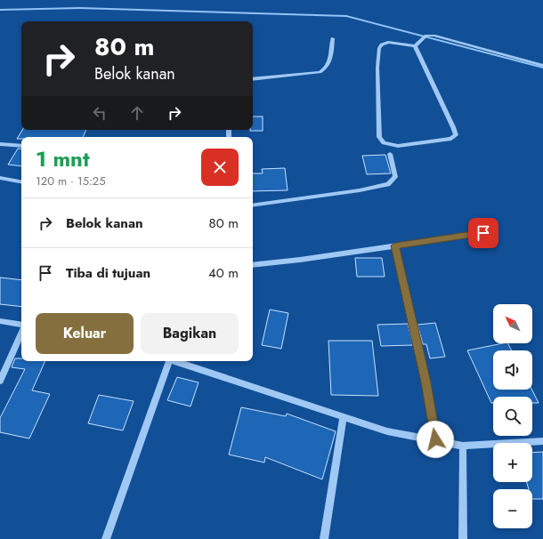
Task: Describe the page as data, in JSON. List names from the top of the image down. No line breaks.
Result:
{"north":"top left","page":{"turn":["80 m","Belok kanan"],"heading":["1 mnt","120 m · 15:25"],"list":[{"name":"Belok kanan","value":"80 m"},{"name":"Tiba di tujuan","value":"40 m"}],"map_buttons":["+","−"],"buttons":["Keluar","Bagikan"]}}
